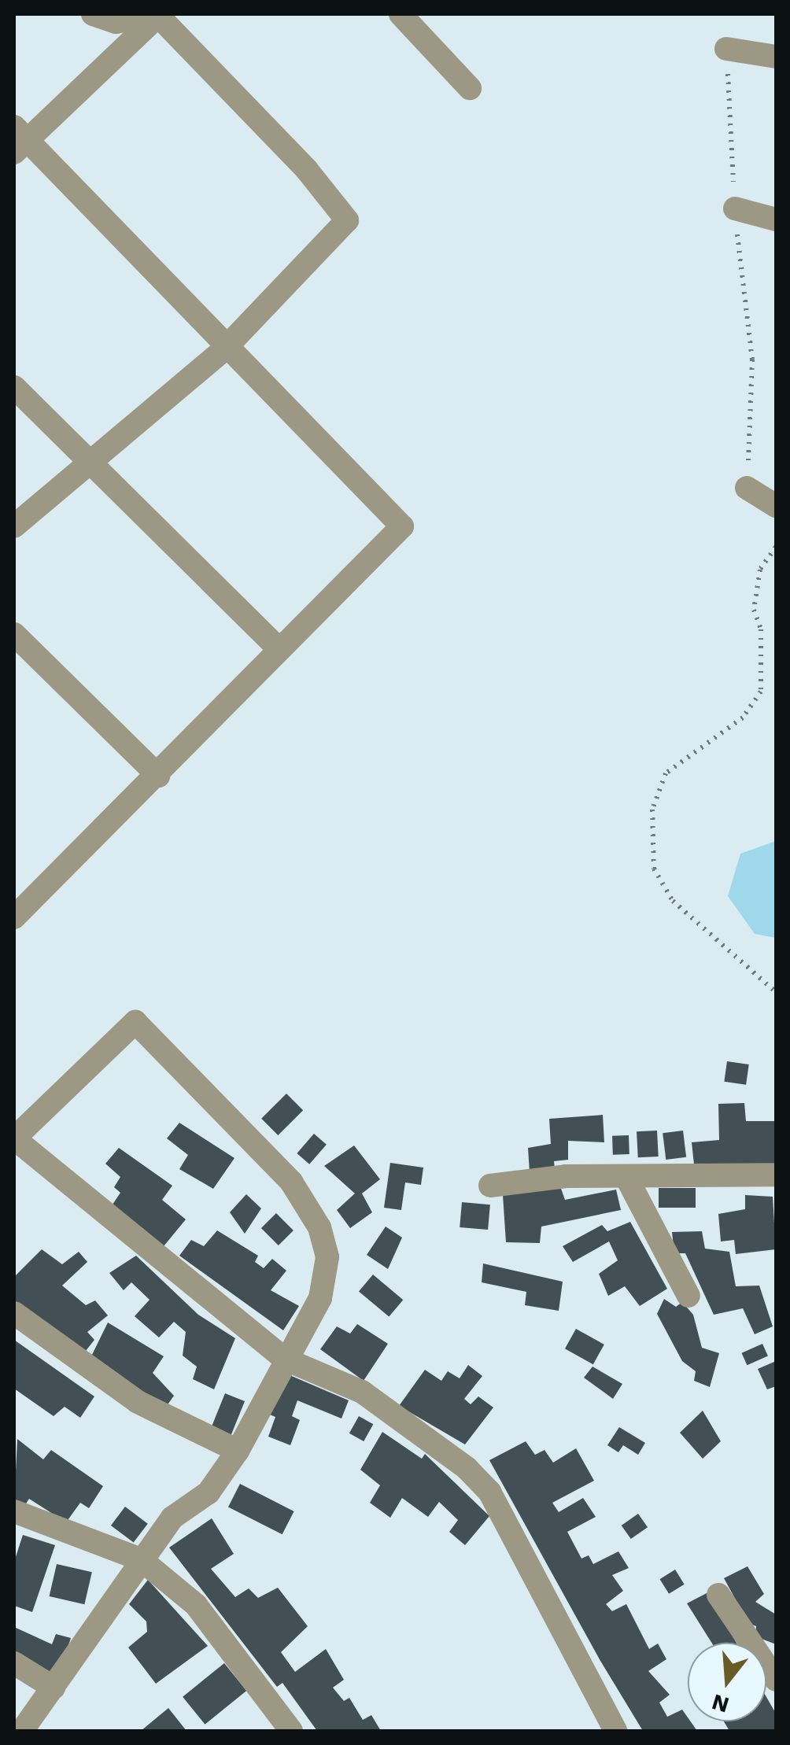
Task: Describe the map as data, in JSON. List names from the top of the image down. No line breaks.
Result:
{"north":"bottom"}
